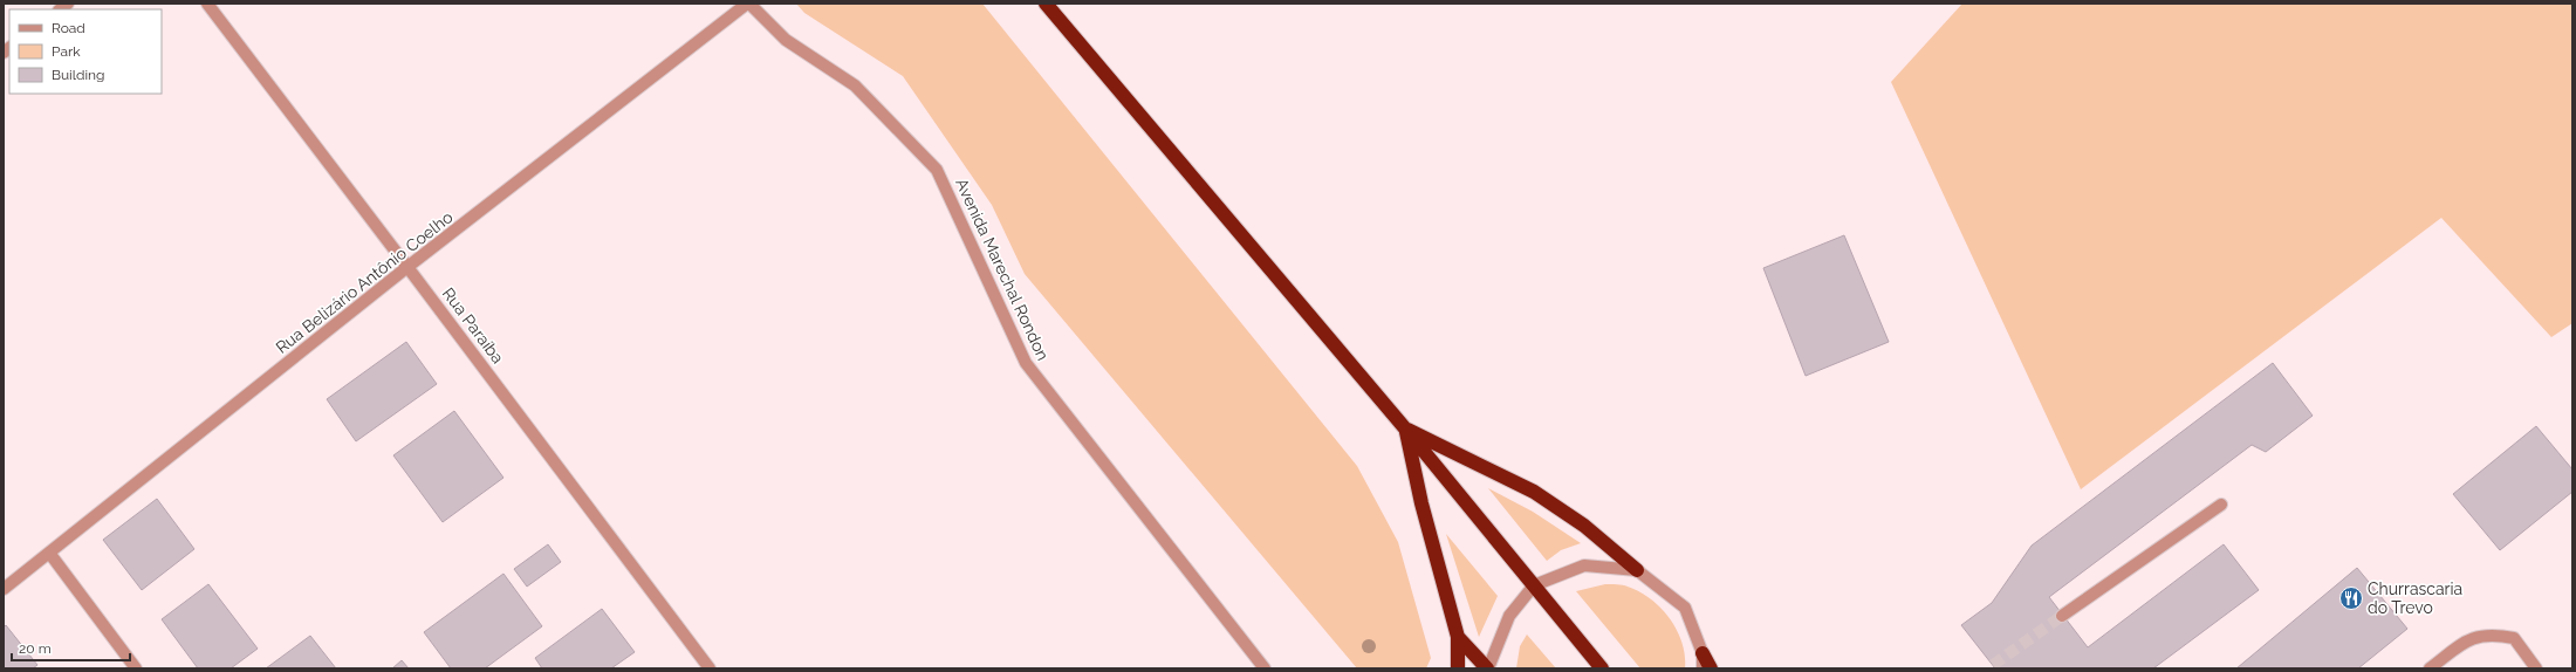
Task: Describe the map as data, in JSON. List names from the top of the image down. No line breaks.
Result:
{"streets":{"street":["Avenida Marechal Rondon","Rua Belizário Antônio Coelho","Rua Paraíba"]},"crossings":[["Avenida Marechal Rondon","Rua Belizário Antônio Coelho"],["Rua Belizário Antônio Coelho","Rua Paraíba"]],"places":{"restaurant":["Churrascaria do Trevo"]},"legend":["Road","Park","Building"],"scale_bar":"20 m"}
